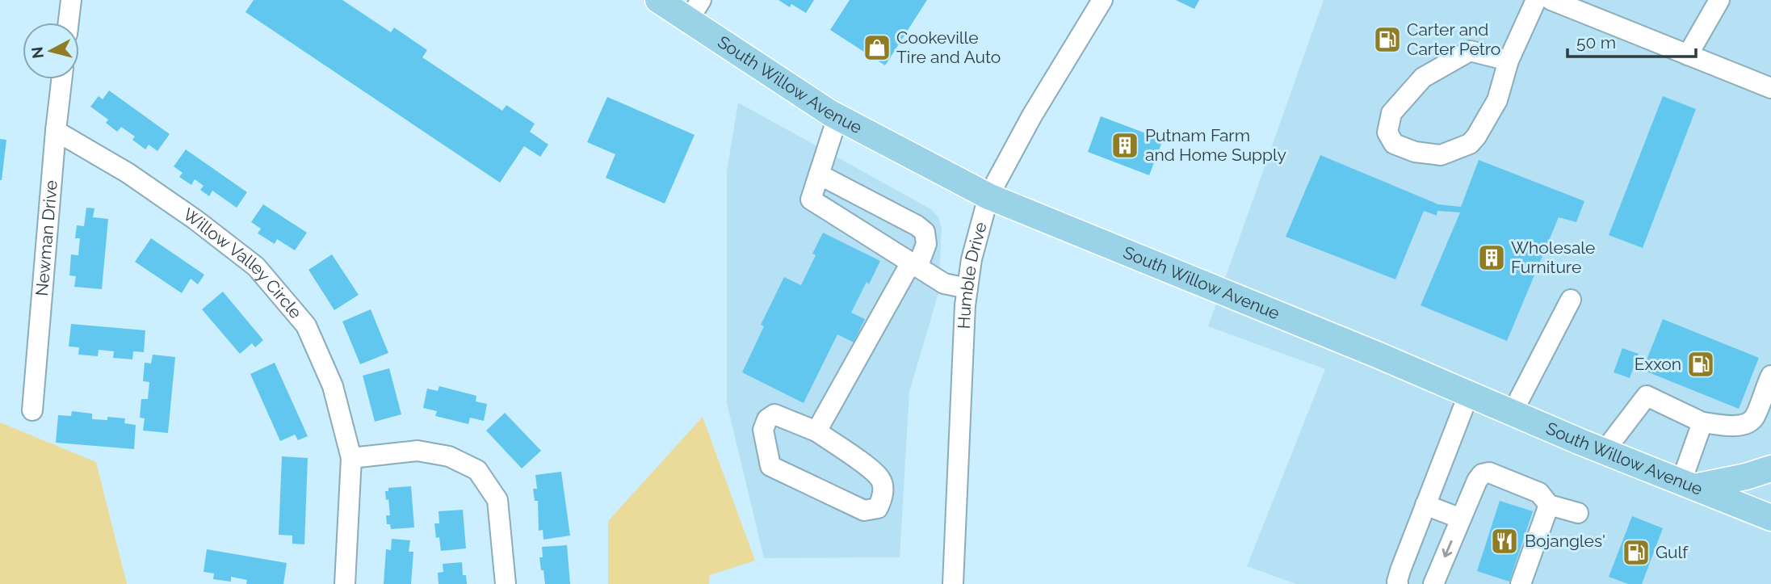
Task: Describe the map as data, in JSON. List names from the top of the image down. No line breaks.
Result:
{"streets":{"main road":["South Willow Avenue"],"street":["Newman Drive","Willow Valley Circle","Humble Drive"]},"crossings":[["South Willow Avenue","Humble Drive"],["Newman Drive","Willow Valley Circle"]],"places":{"fuel station":["Carter and Carter Petro","Exxon","Gulf"],"shop":["Cookeville Tire and Auto"],"building":["Putnam Farm and Home Supply","Wholesale Furniture"],"restaurant":["Bojangles'"]},"scale_bar":"50 m","north":"left"}
